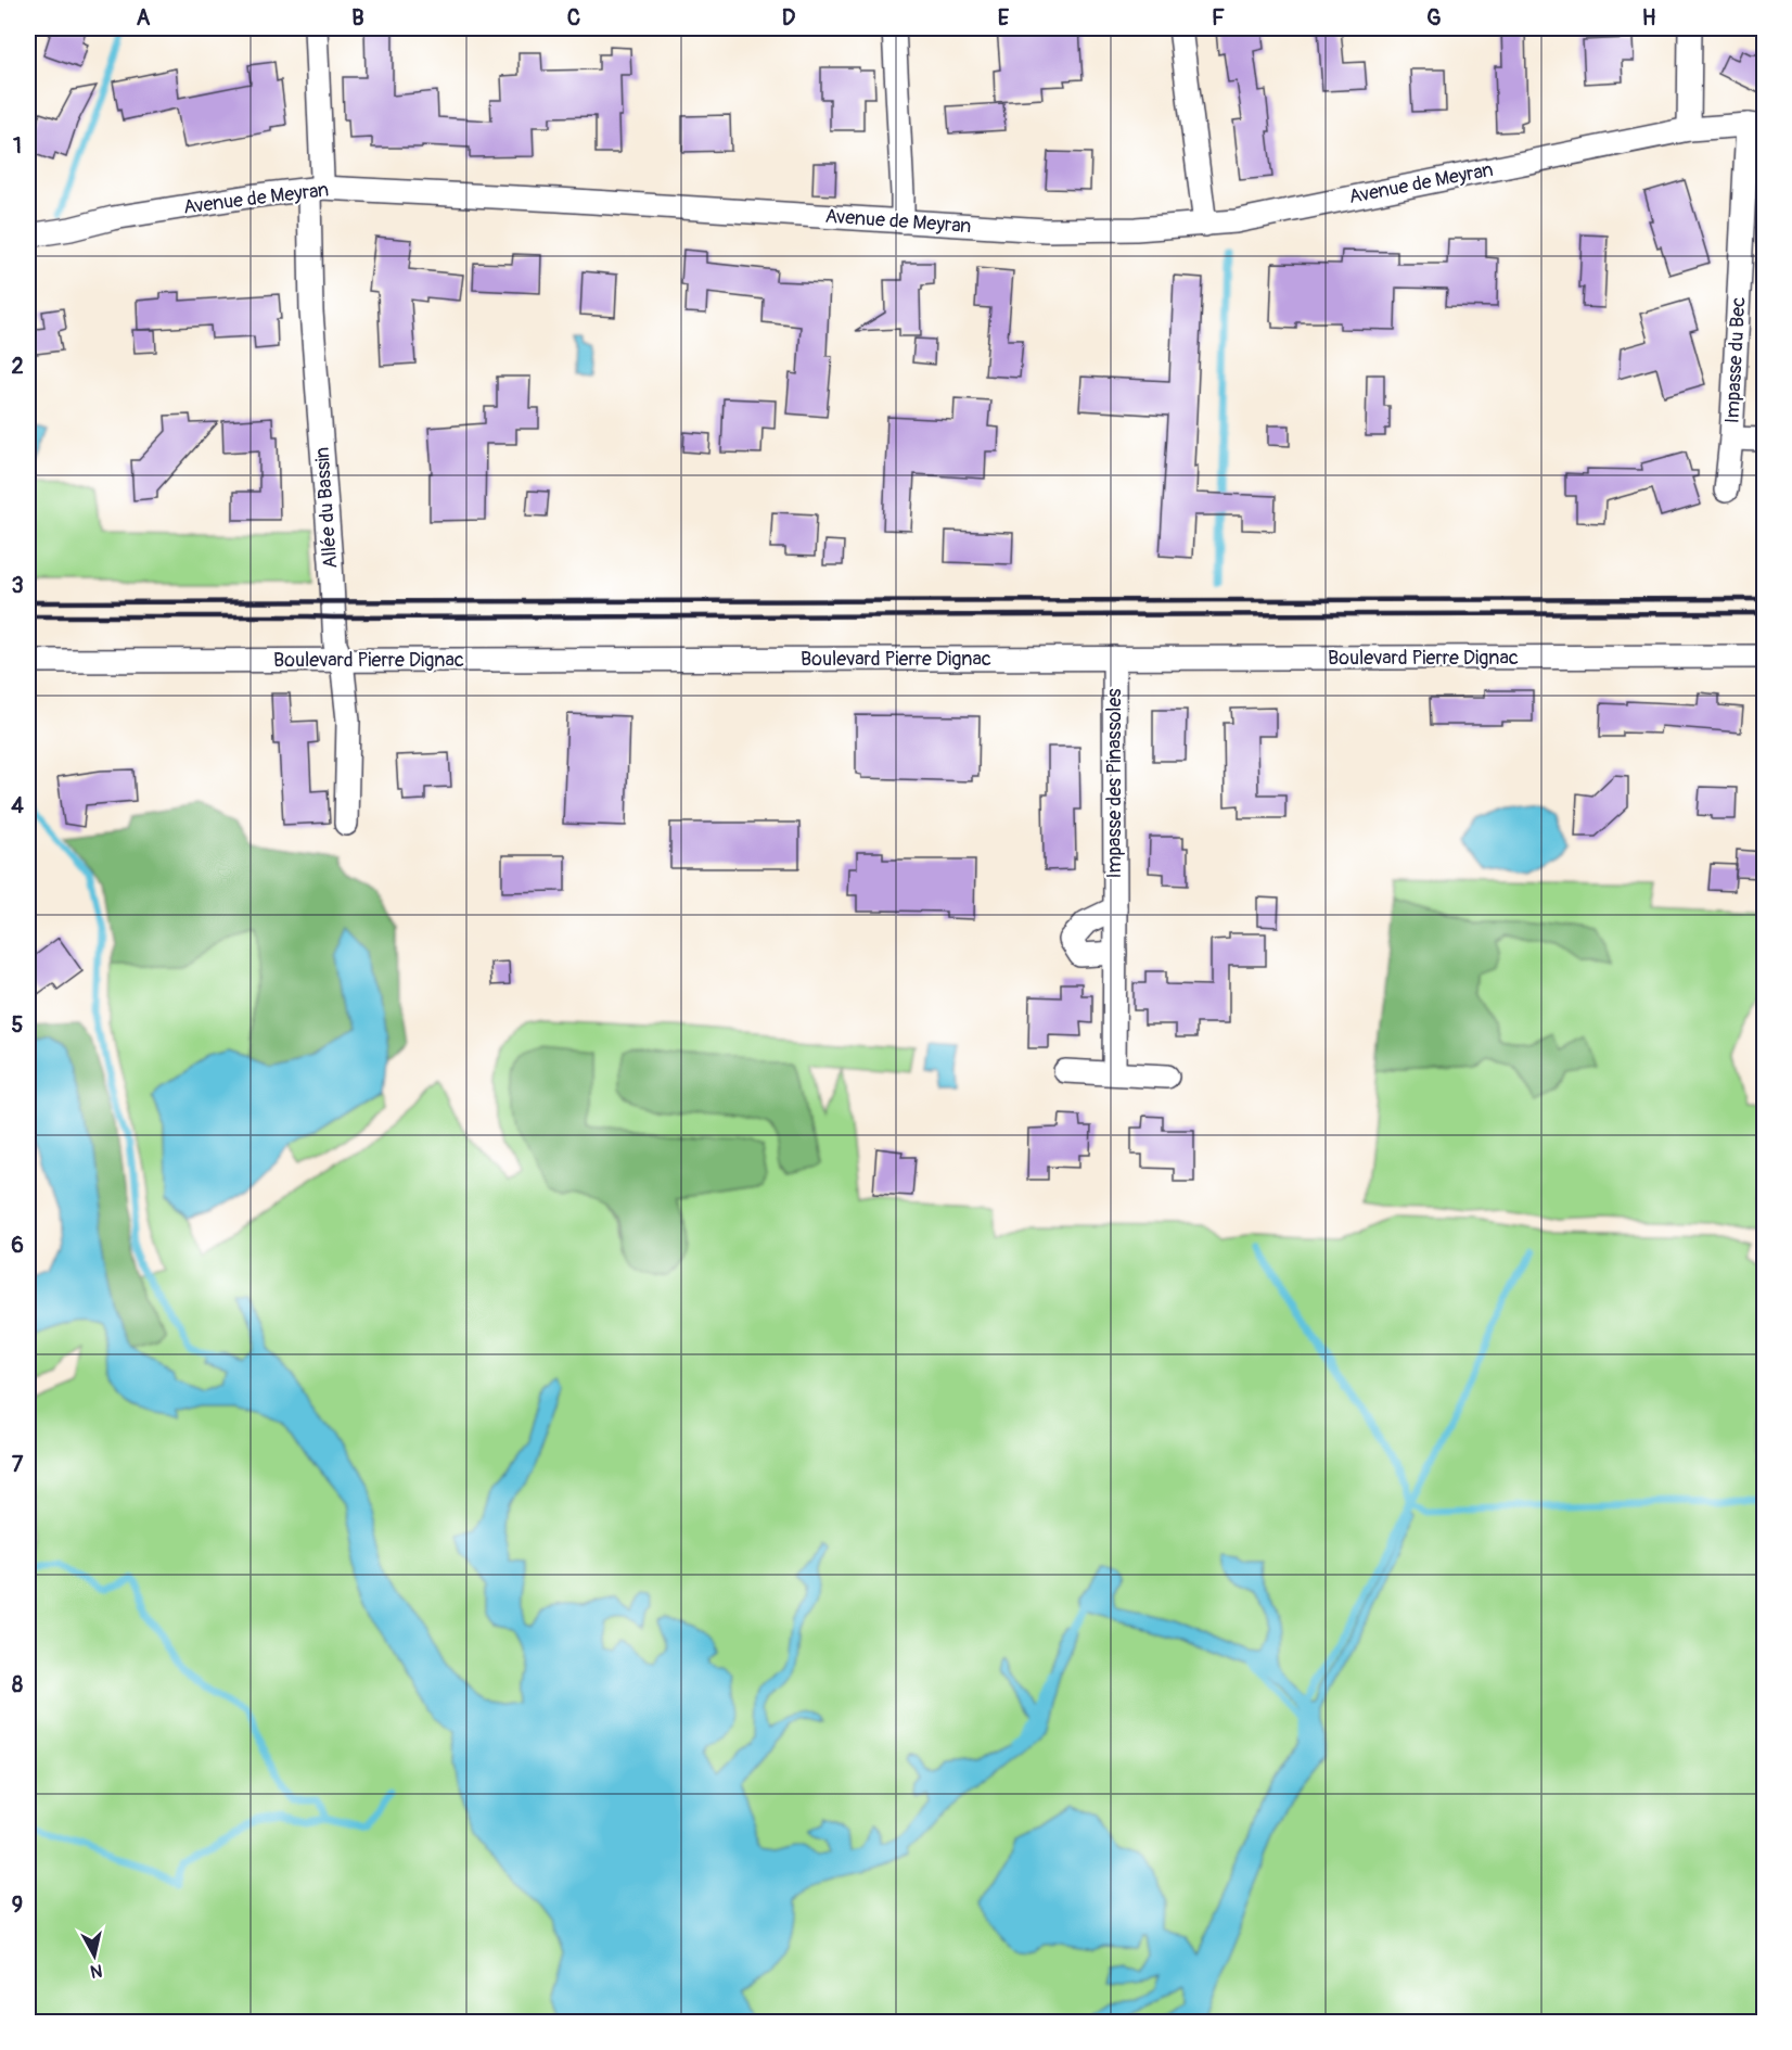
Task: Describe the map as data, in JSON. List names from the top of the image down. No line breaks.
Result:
{"streets":{"street":["Avenue de Meyran","Impasse du Bec","Allée du Bassin","Boulevard Pierre Dignac","Impasse des Pinassoles"]},"crossings":[["Avenue de Meyran","Impasse du Bec"],["Avenue de Meyran","Allée du Bassin"],["Allée du Bassin","Boulevard Pierre Dignac"],["Boulevard Pierre Dignac","Impasse des Pinassoles"]],"north":"bottom","grid":{"columns":["A","B","C","D","E","F","G","H"],"rows":["1","2","3","4","5","6","7","8","9"]}}
